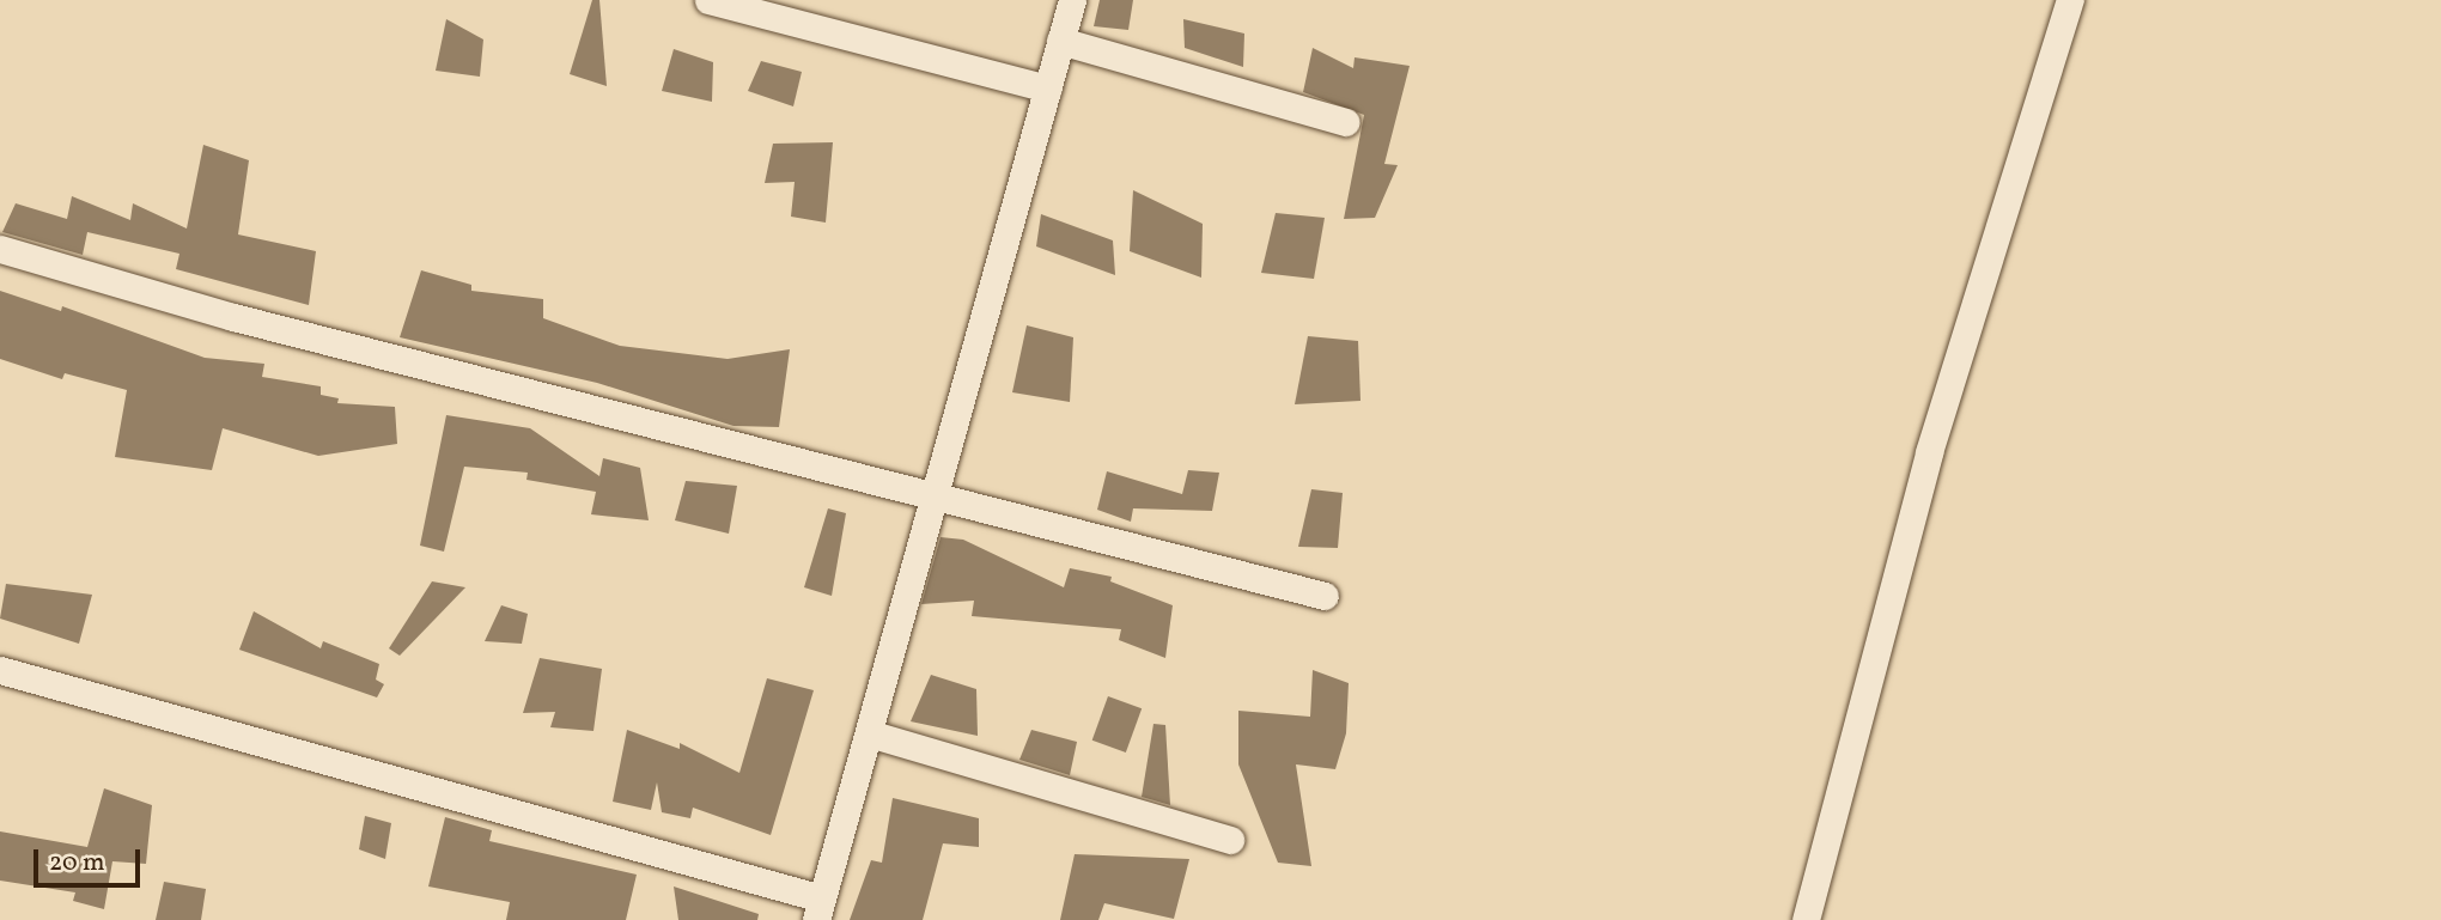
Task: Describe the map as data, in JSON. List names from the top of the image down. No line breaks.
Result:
{"scale_bar":"20 m"}
